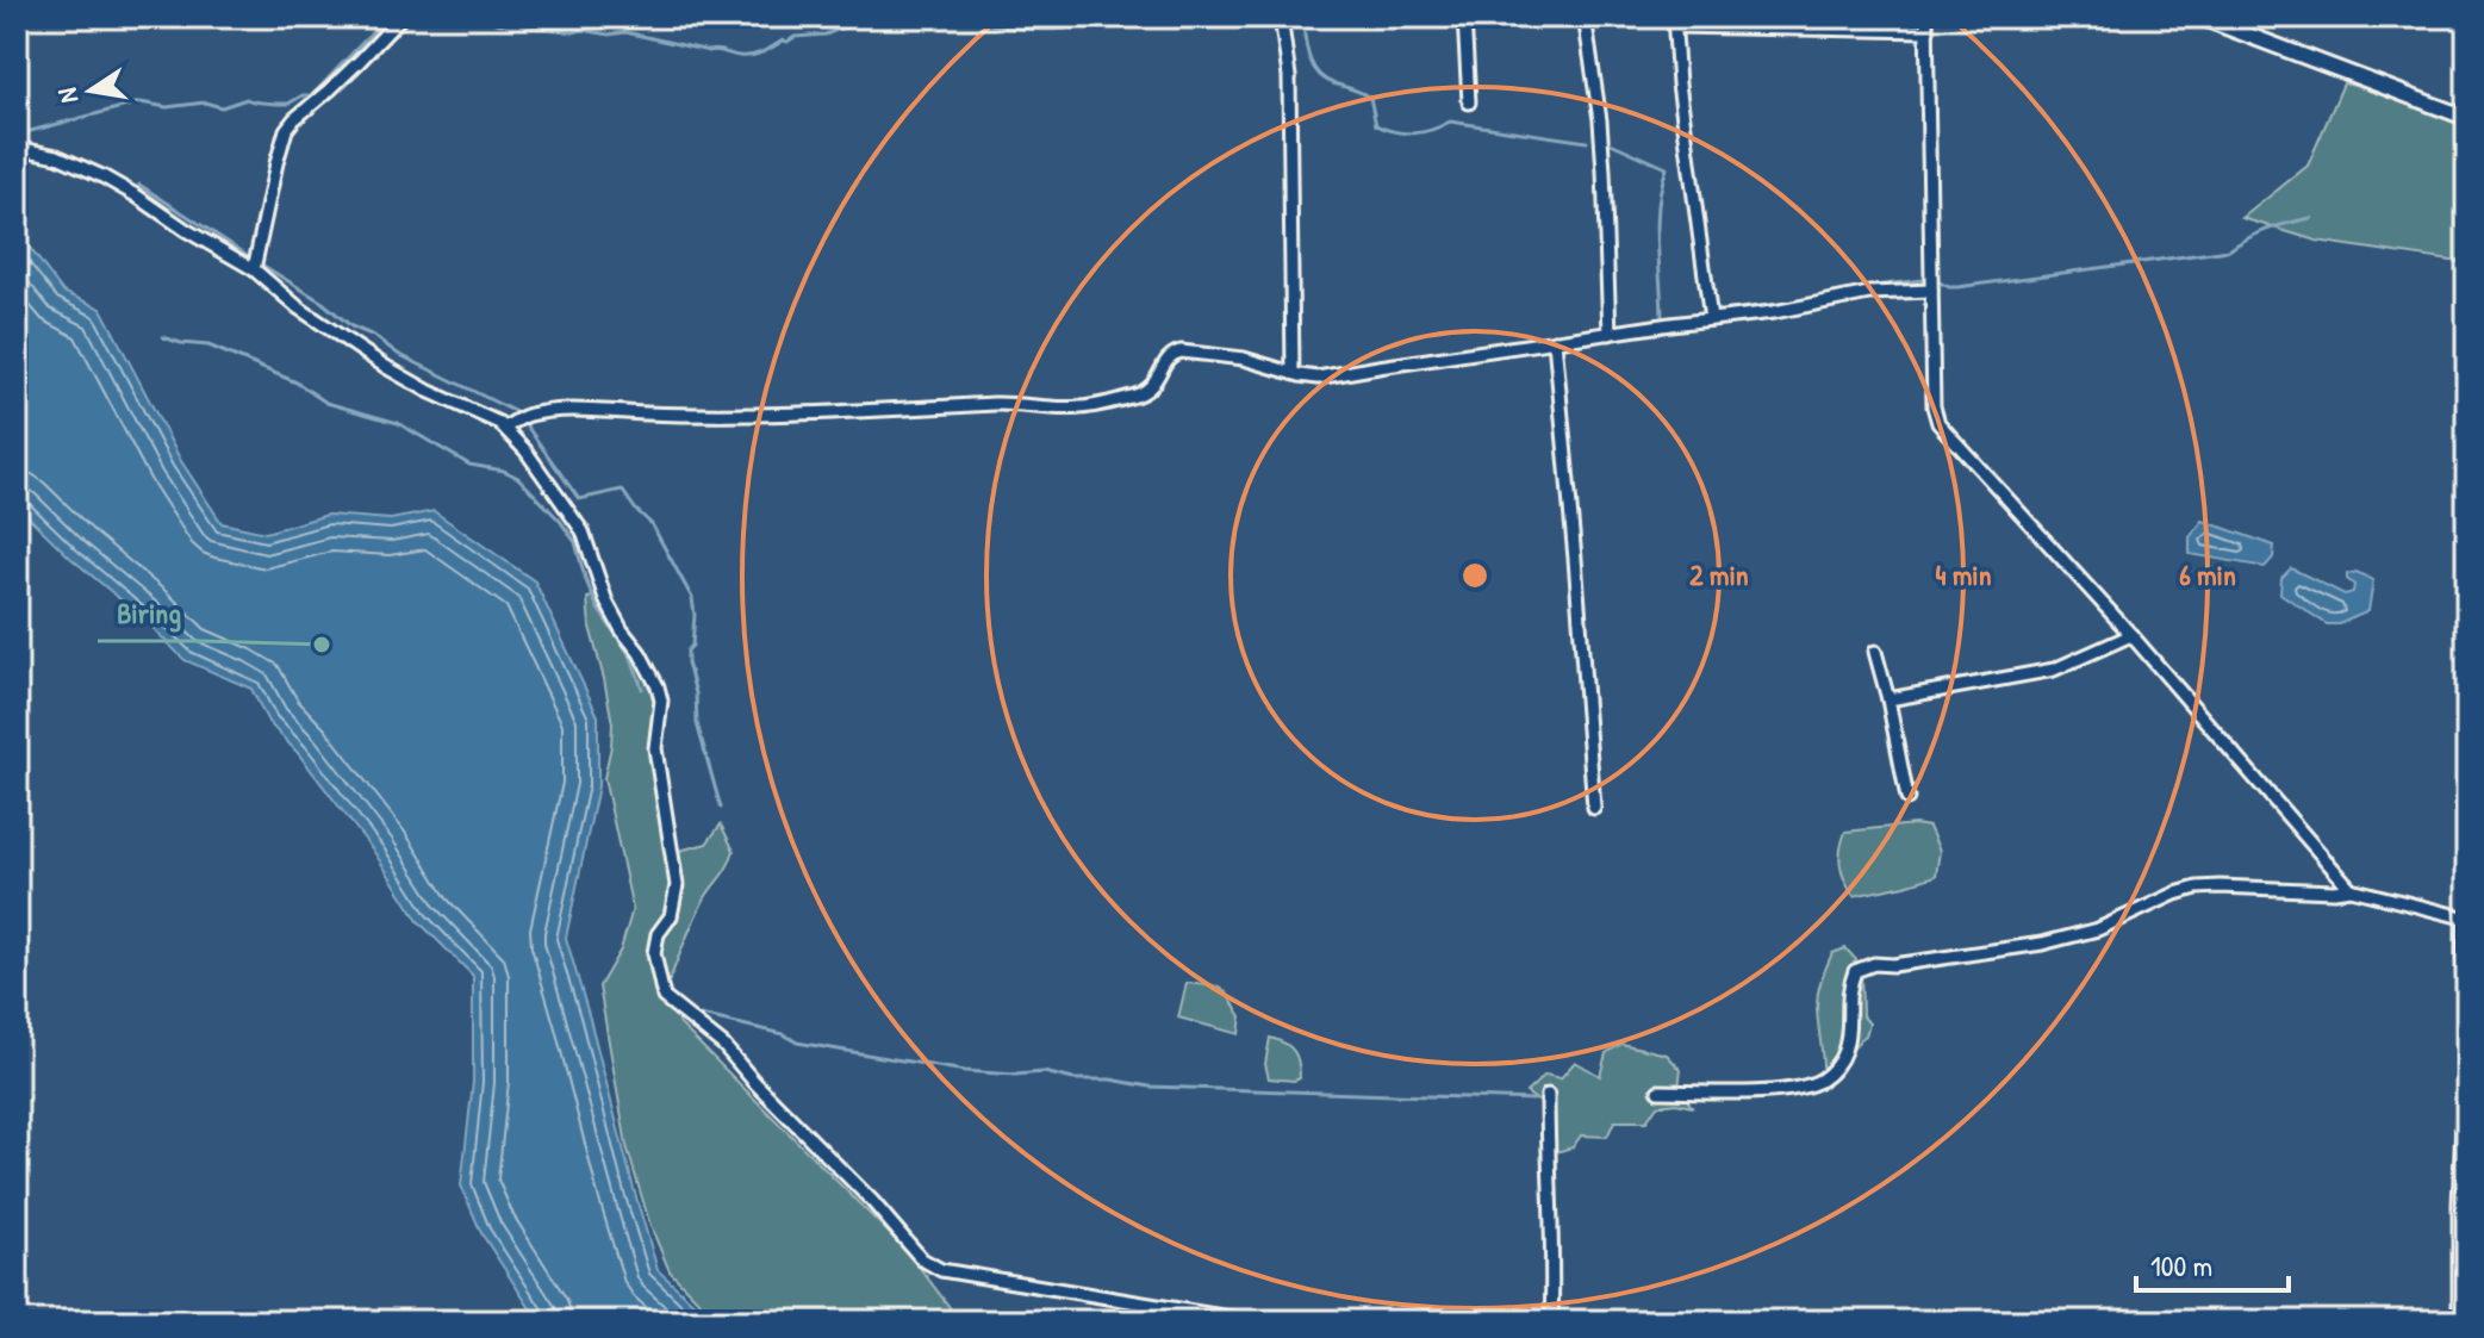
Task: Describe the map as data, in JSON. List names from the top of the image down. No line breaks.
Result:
{"places":["Biring"],"scale_bar":"100 m","north":"left","rings":["2 min","4 min","6 min"]}
